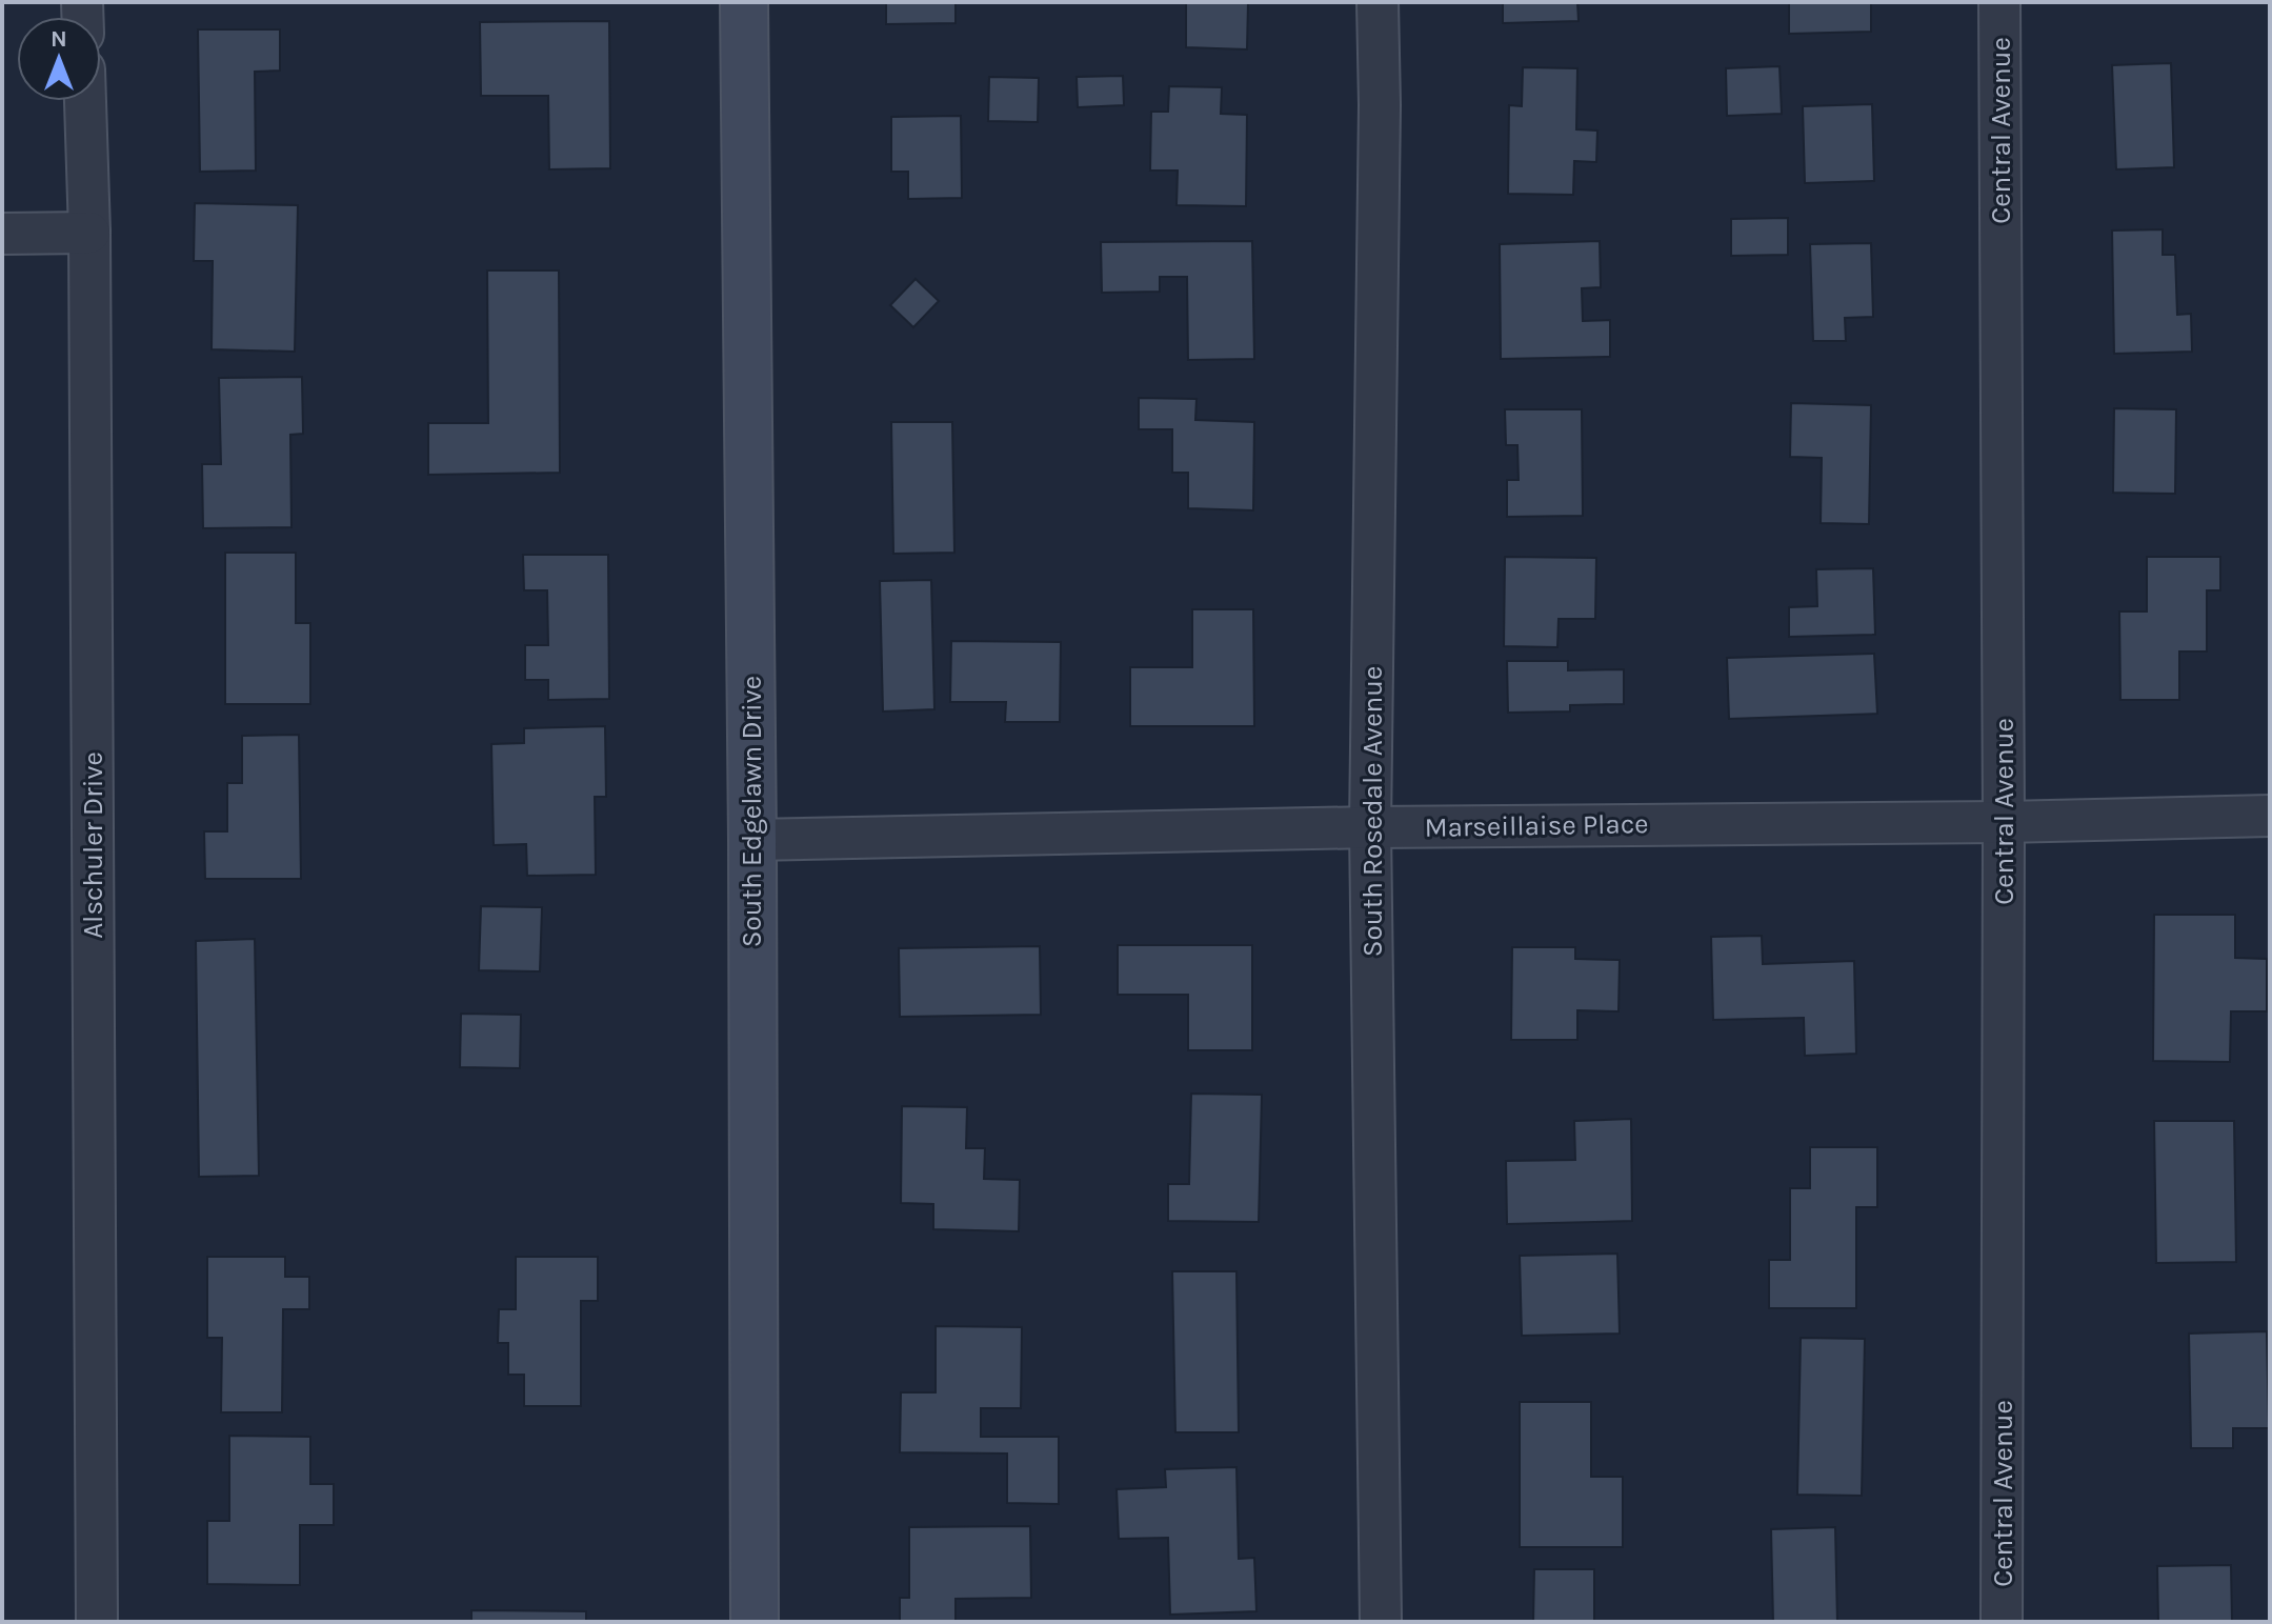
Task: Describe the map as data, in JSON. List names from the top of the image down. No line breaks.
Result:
{"streets":{"street":["Central Avenue","South Edgelawn Drive","South Rosedale Avenue","Marseillaise Place","Alschuler Drive"]},"crossings":[["Central Avenue","Marseillaise Place"],["South Edgelawn Drive","Marseillaise Place"],["South Rosedale Avenue","Marseillaise Place"]],"north":"top"}
